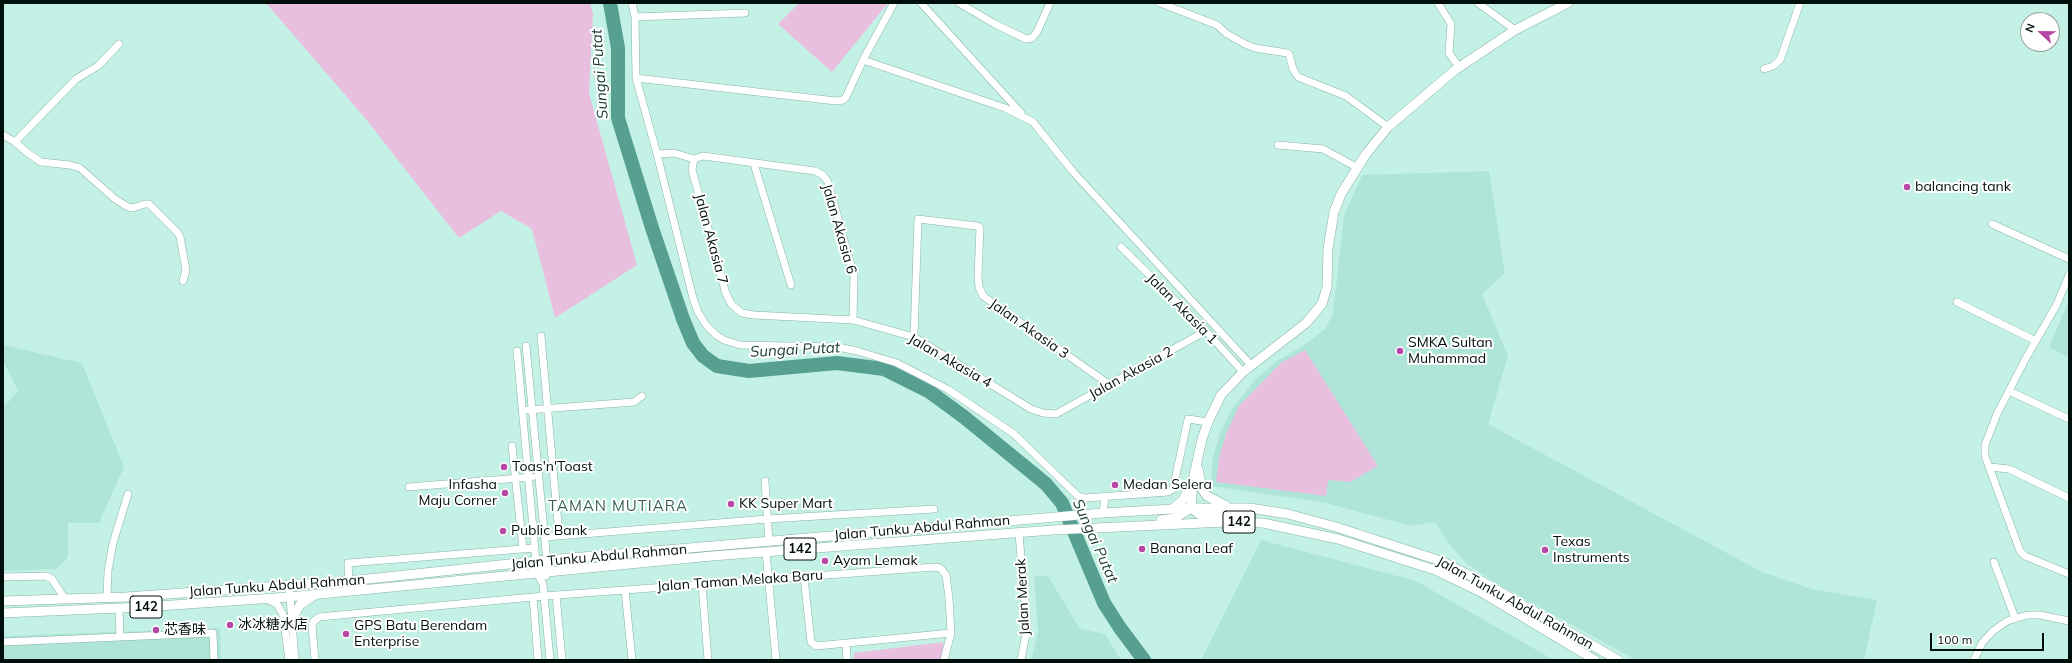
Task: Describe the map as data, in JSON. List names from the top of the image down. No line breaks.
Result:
{"streets":{"main road":["142","Jalan Tunku Abdul Rahman"],"street":["Jalan Akasia 6","Jalan Akasia 7","Jalan Akasia 1","Jalan Akasia 3","Jalan Akasia 4","Jalan Akasia 2","Jalan Taman Melaka Baru","Jalan Merak"]},"crossings":[["Jalan Akasia 6","Jalan Akasia 7"],["Jalan Akasia 6","Jalan Akasia 4"],["Jalan Akasia 7","Jalan Akasia 4"],["Jalan Akasia 1","Jalan Akasia 2"],["Jalan Akasia 3","Jalan Akasia 4"],["Jalan Akasia 3","Jalan Akasia 2"],["Jalan Akasia 4","Jalan Akasia 2"],["Jalan Tunku Abdul Rahman","Jalan Merak"]],"districts":["TAMAN MUTIARA"],"water":["Sungai Putat"],"places":["balancing tank","SMKA Sultan Muhammad","Toas'n'Toast","Medan Selera","Infasha Maju Corner","KK Super Mart","Public Bank","Banana Leaf","Texas Instruments","Ayam Lemak","冰冰糖水店","芯香味","GPS Batu Berendam Enterprise"],"scale_bar":"100 m","north":"left"}
